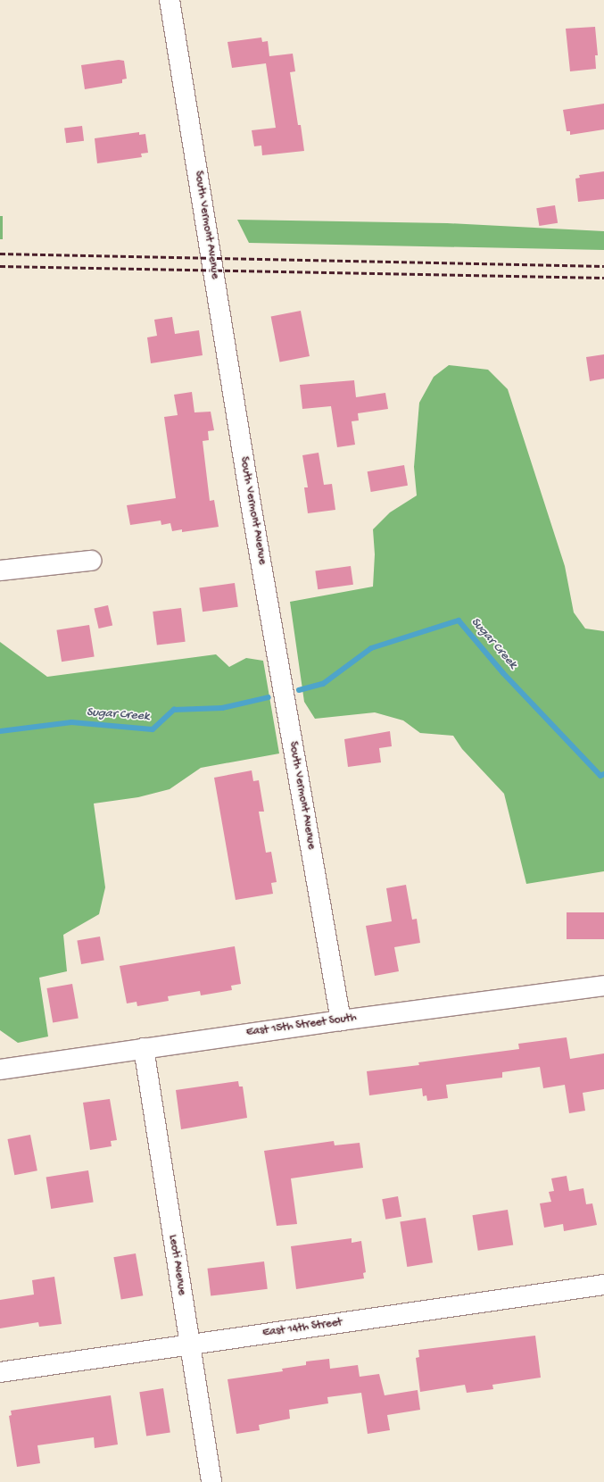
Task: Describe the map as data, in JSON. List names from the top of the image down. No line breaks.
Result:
{"streets":{"street":["South Vermont Avenue","East 15th Street South","Leoti Avenue","East 14th Street"]},"crossings":[["South Vermont Avenue","East 15th Street South"],["East 15th Street South","Leoti Avenue"],["Leoti Avenue","East 14th Street"]],"water":["Sugar Creek"]}
